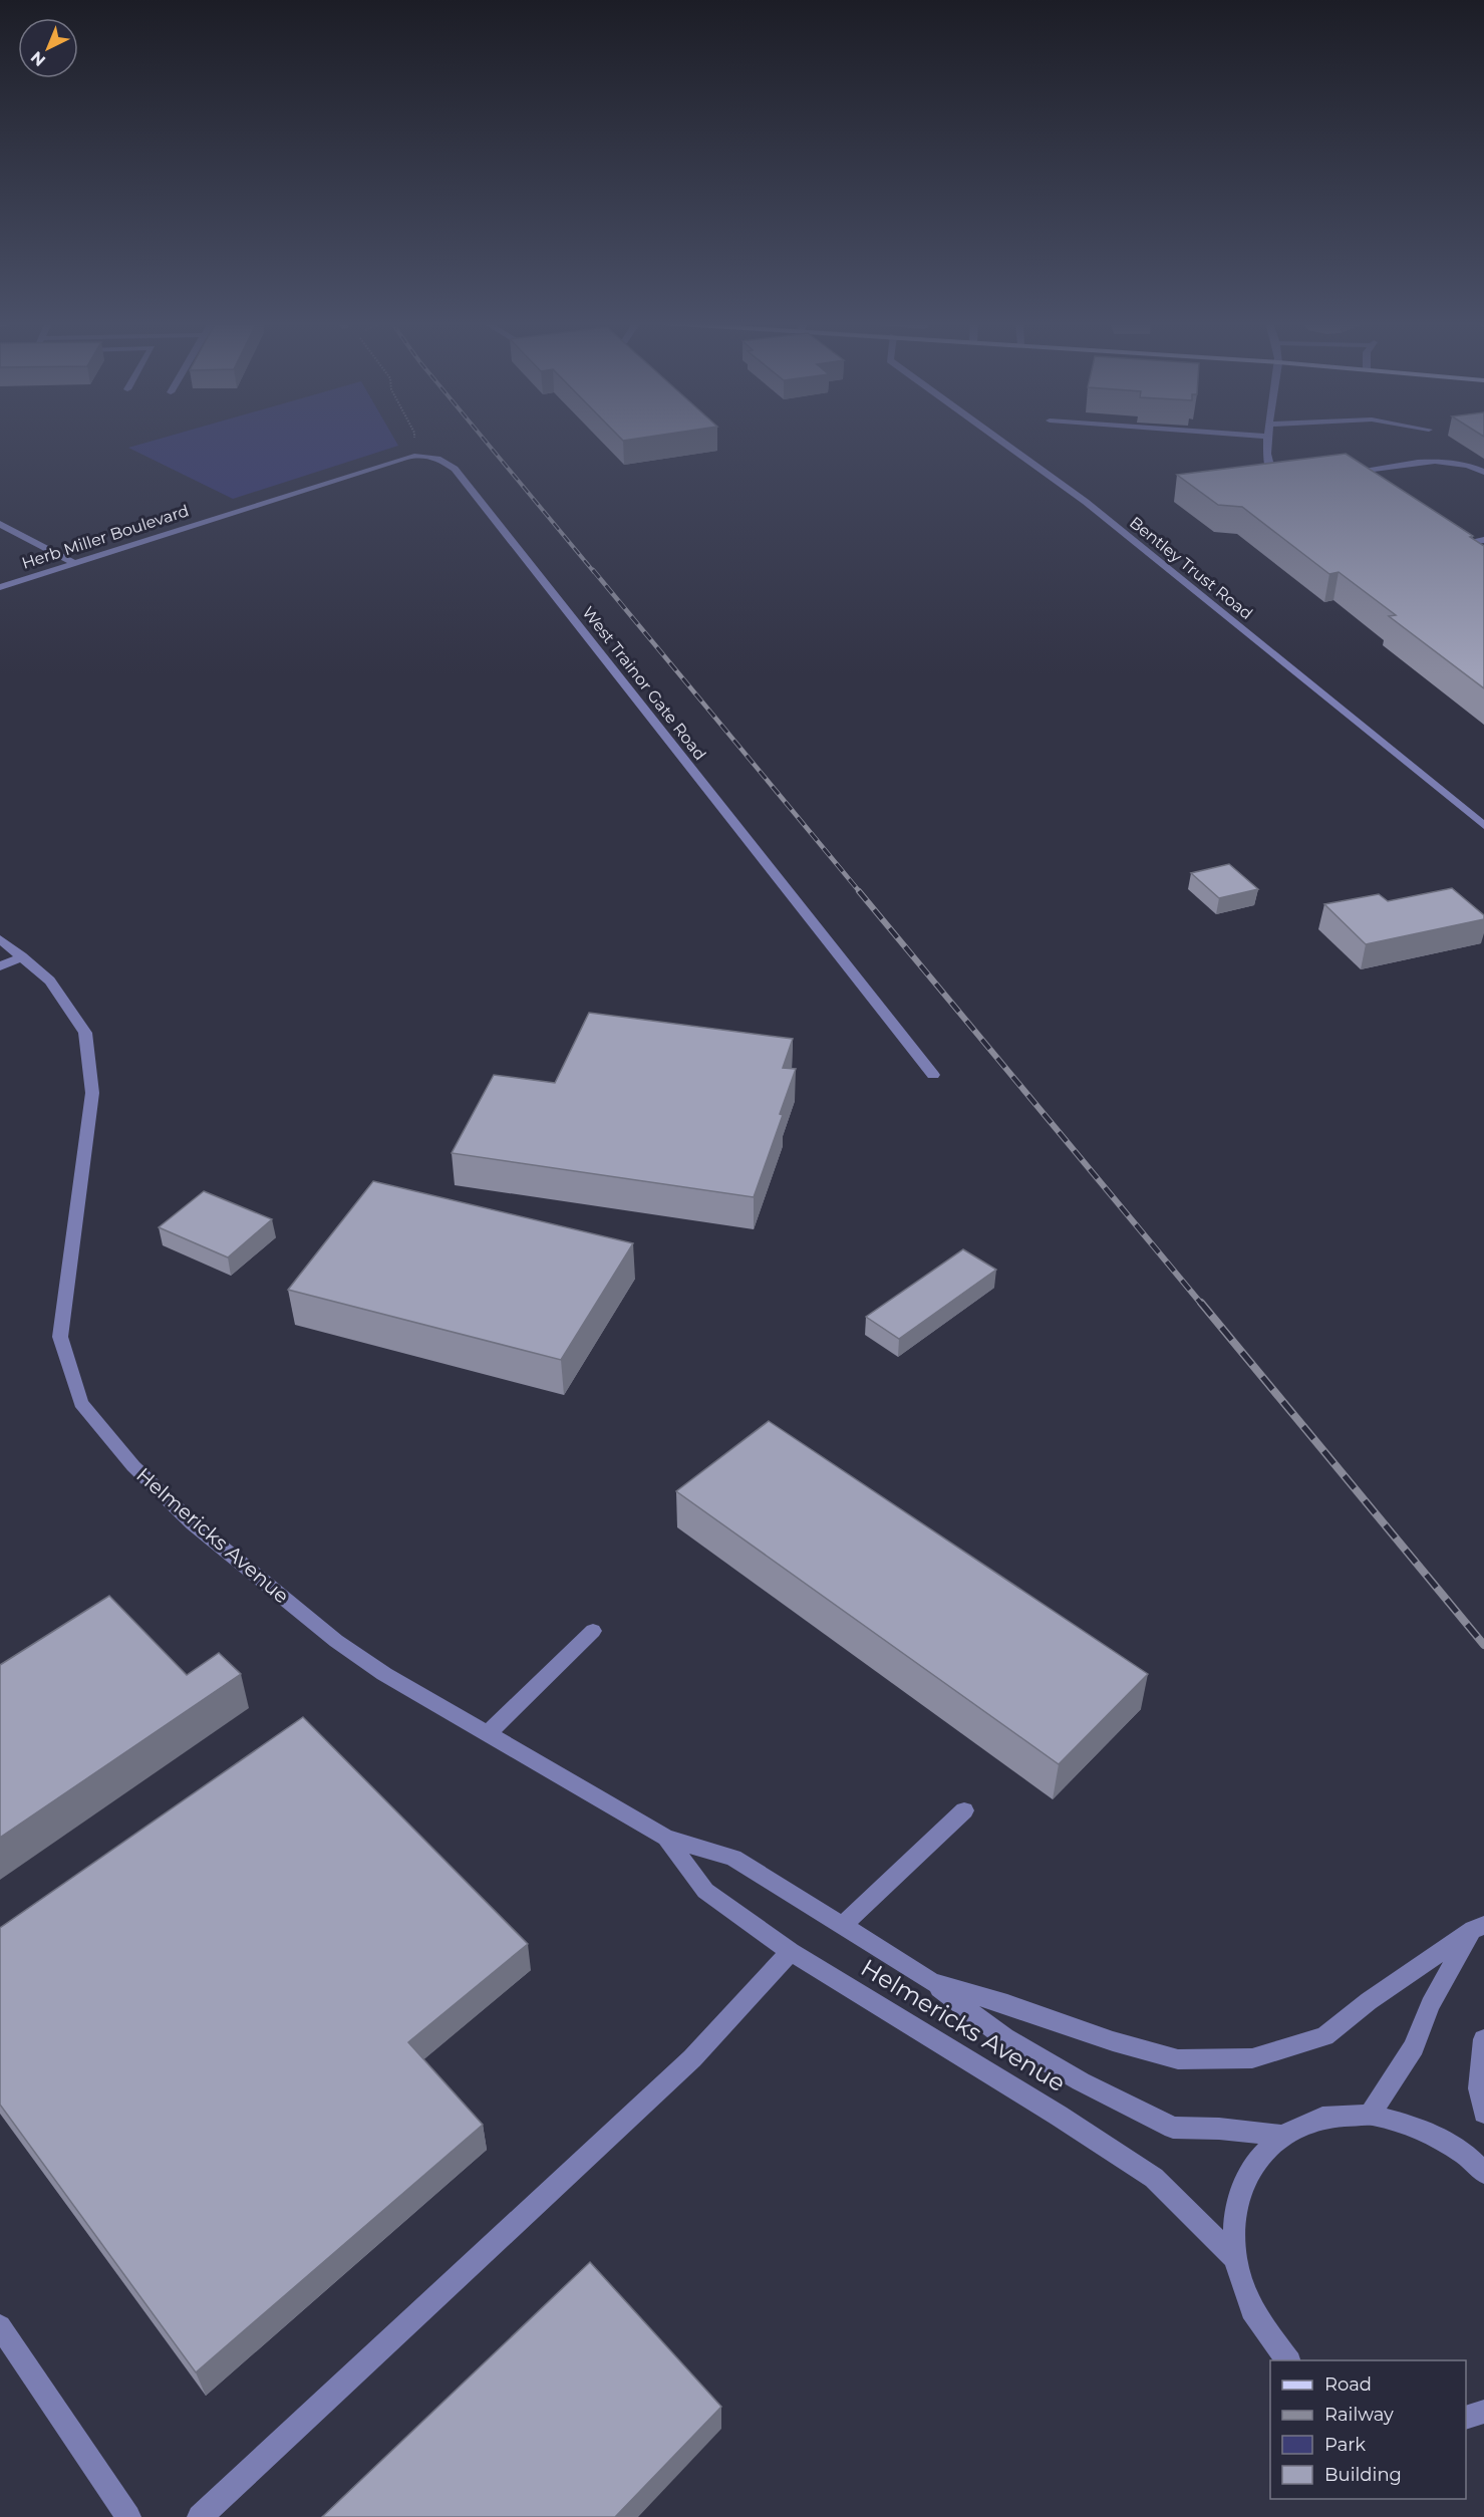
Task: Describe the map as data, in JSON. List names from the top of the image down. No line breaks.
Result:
{"streets":{"street":["Herb Miller Boulevard","Bentley Trust Road","West Trainor Gate Road","Helmericks Avenue"]},"crossings":[["Herb Miller Boulevard","West Trainor Gate Road"]],"legend":["Road","Railway","Park","Building"],"north":"bottom left"}
